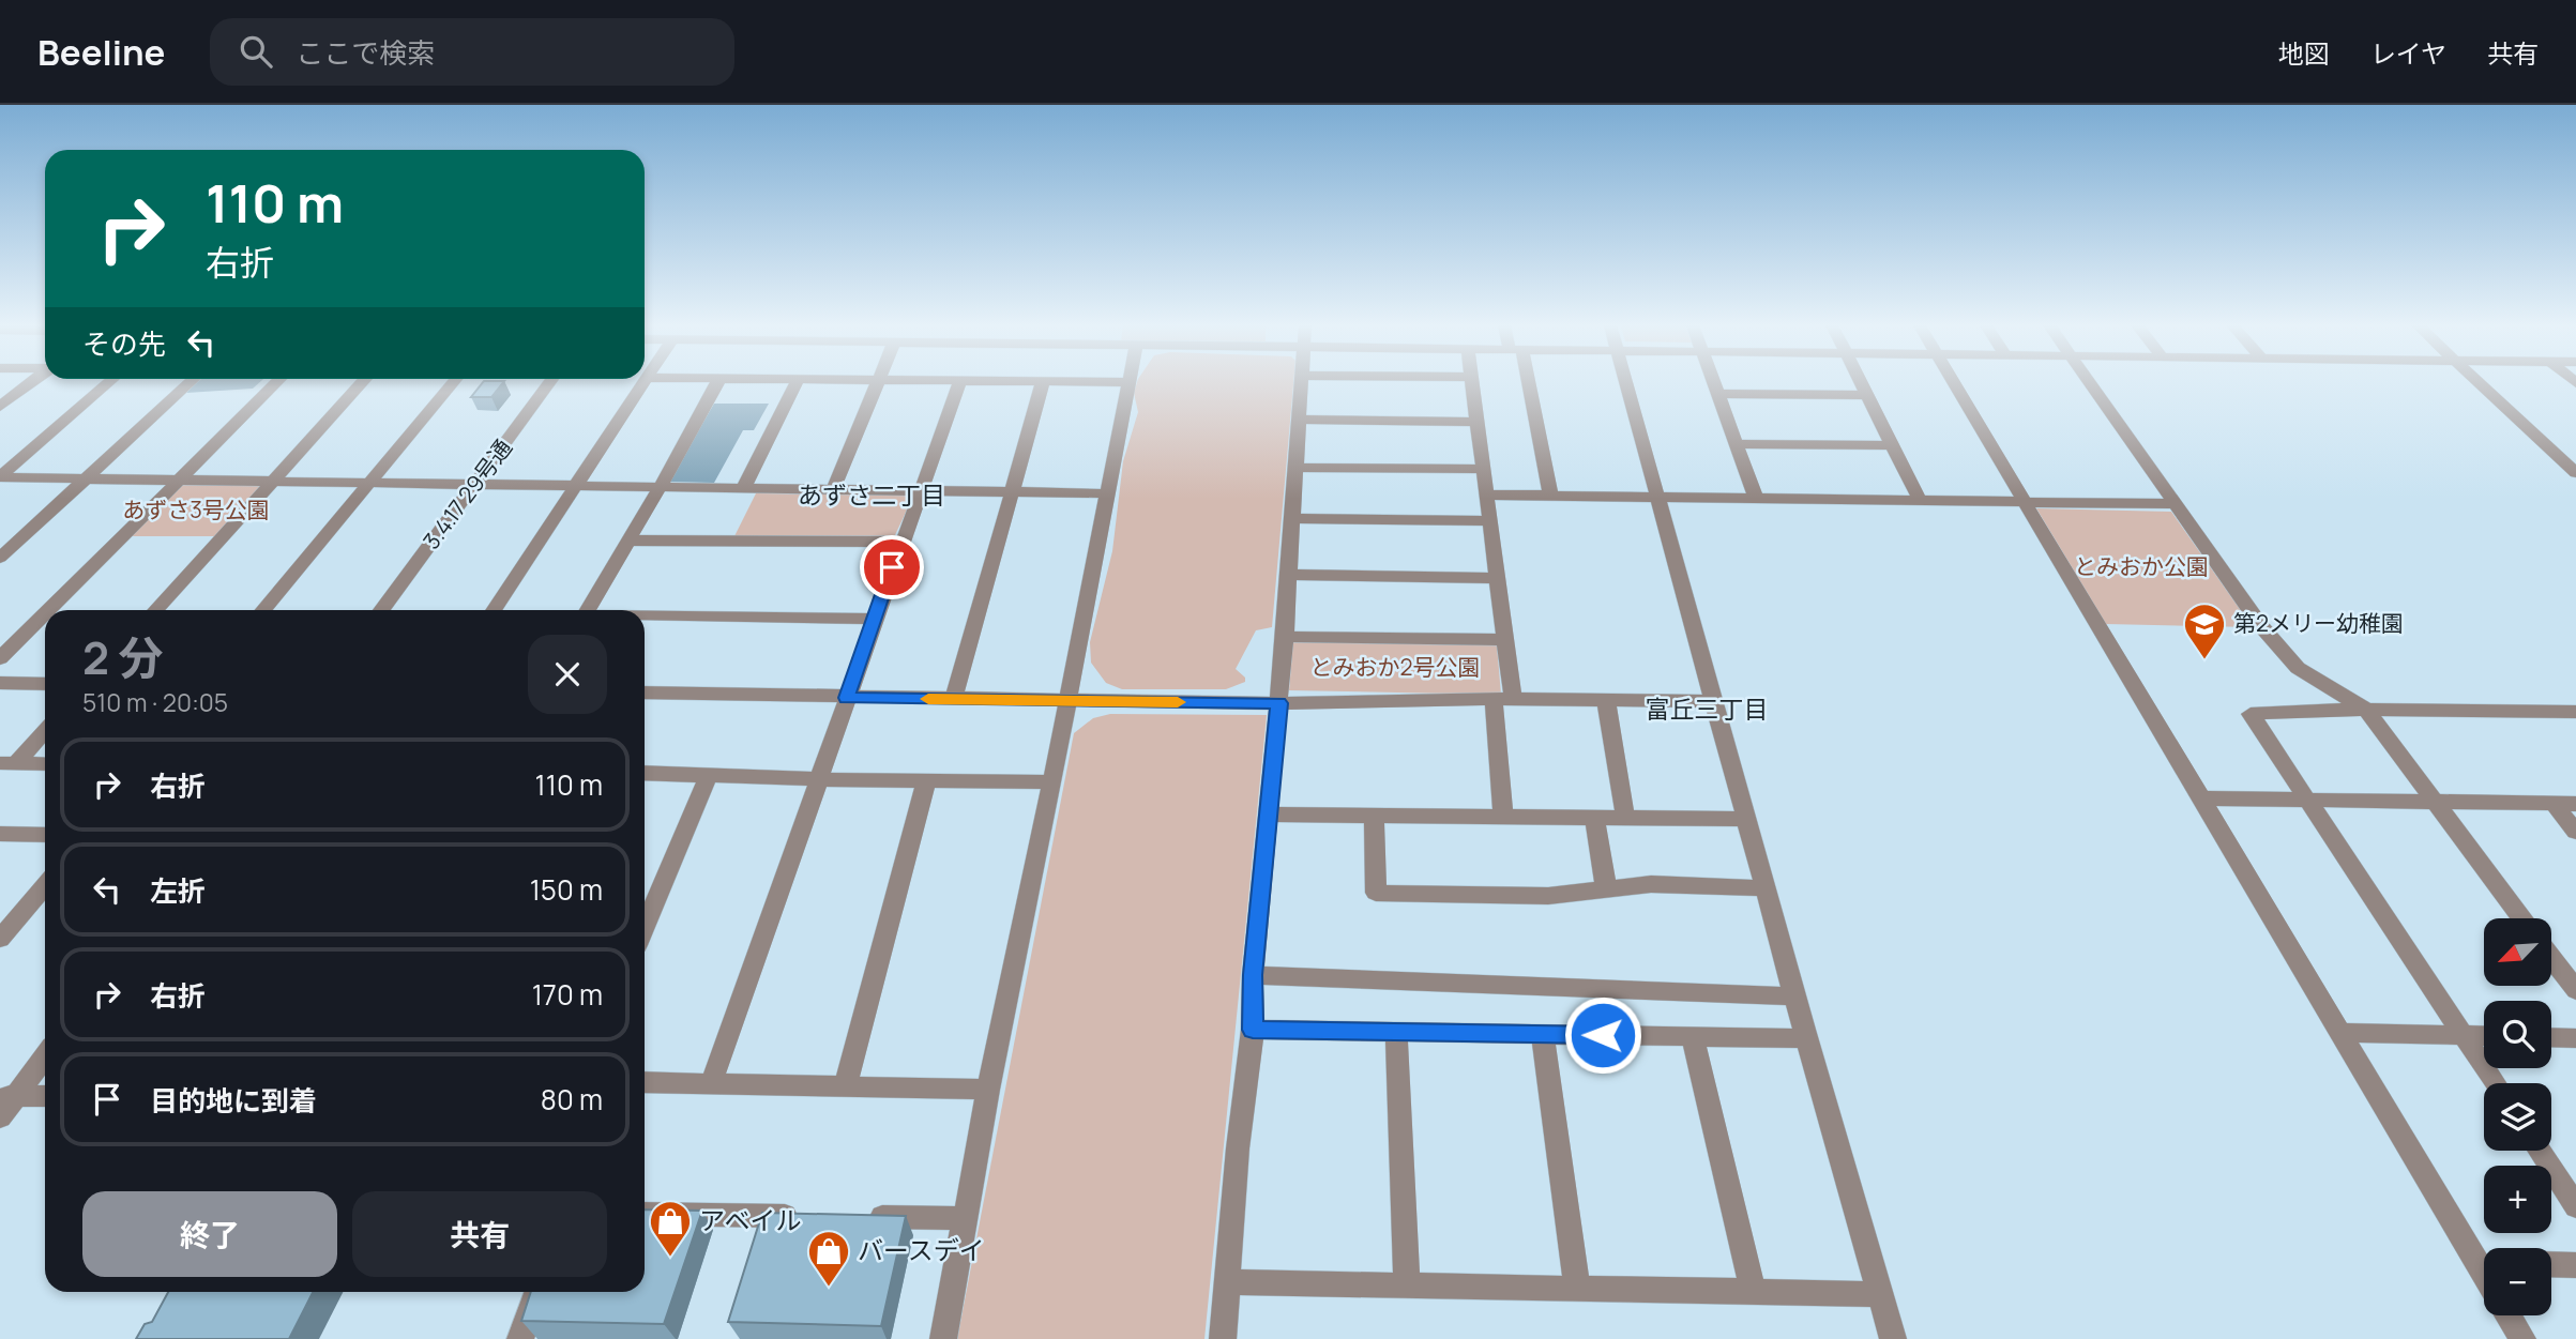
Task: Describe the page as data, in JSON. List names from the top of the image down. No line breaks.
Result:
{"streets":{"street":["3.4.17 29号通"]},"districts":["あずさ二丁目","富丘三丁目"],"parks":["あずさ3号公園","とみおか公園","とみおか2号公園"],"places":{"school or university":["第2メリー幼稚園"],"shop":["アベイル","バースデイ"]},"north":"bottom left","page":{"header":"Beeline","search":"ここで検索","nav":["地図","レイヤ","共有"],"turn":["110 m","右折"],"then":"その先","heading":["2 分","510 m · 20:05"],"list":[{"name":"右折","value":"110 m"},{"name":"左折","value":"150 m"},{"name":"右折","value":"170 m"},{"name":"目的地に到着","value":"80 m"}],"map_buttons":["+","−"],"buttons":["終了","共有"]}}
